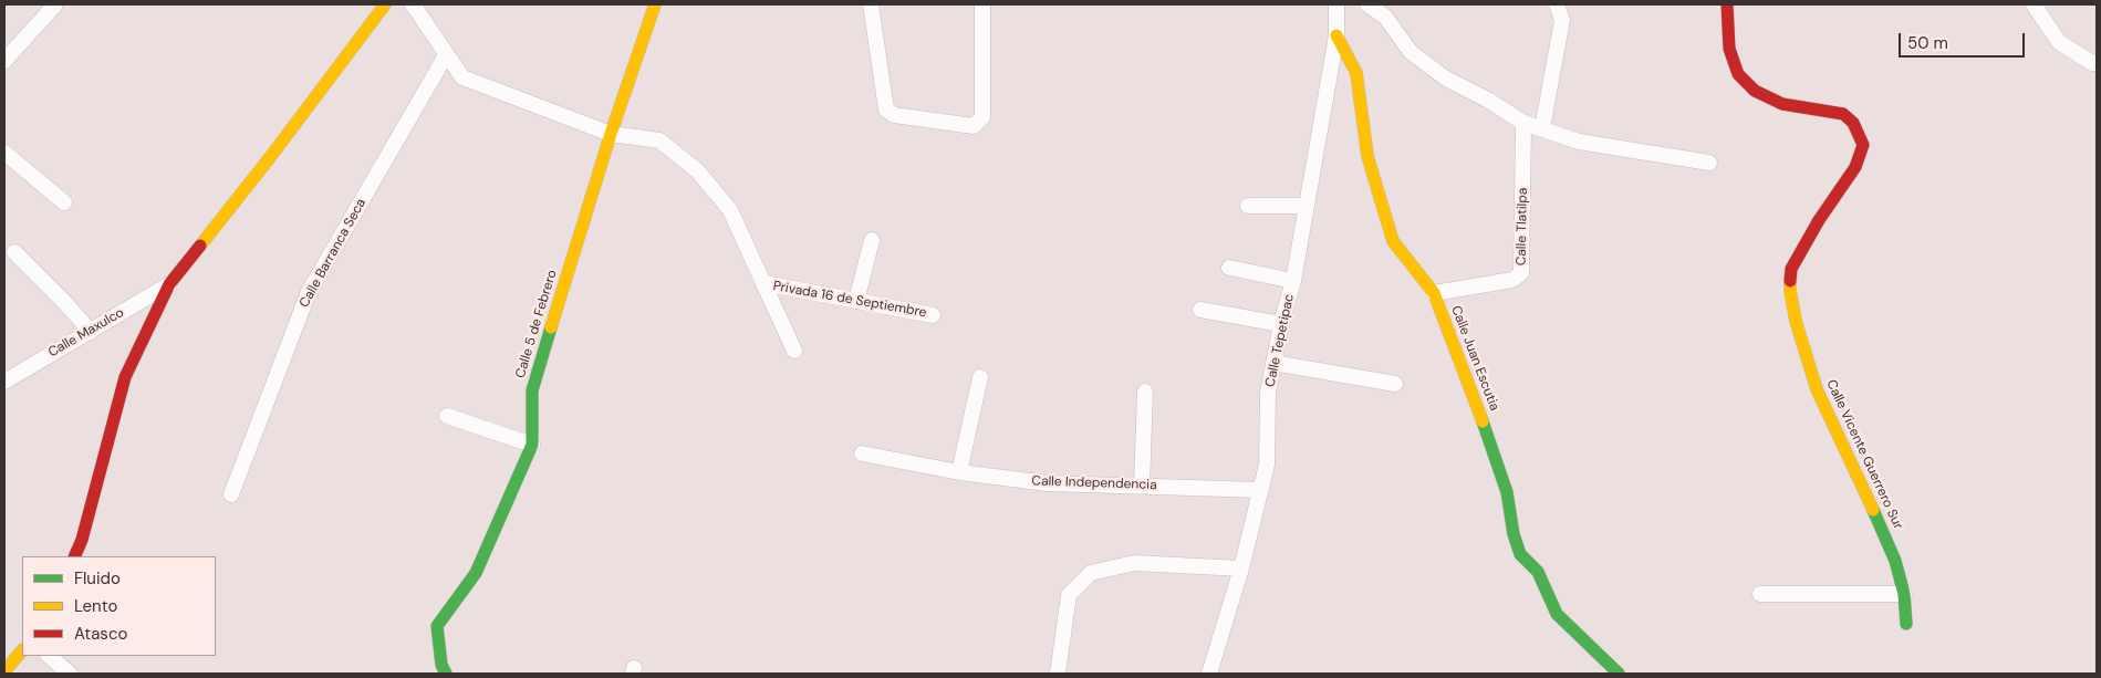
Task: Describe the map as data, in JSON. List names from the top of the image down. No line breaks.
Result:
{"streets":{"street":["Calle Tlatilpa","Calle Barranca Seca","Privada 16 de Septiembre","Calle 5 de Febrero","Calle Maxulco","Calle Tepetipac","Calle Juan Escutia","Calle Vicente Guerrero Sur","Calle Independencia"]},"crossings":[["Calle Tlatilpa","Calle Juan Escutia"],["Calle Barranca Seca","Privada 16 de Septiembre"],["Privada 16 de Septiembre","Calle 5 de Febrero"],["Calle Tepetipac","Calle Juan Escutia"],["Calle Tepetipac","Calle Independencia"]],"legend":["Fluido","Lento","Atasco"],"scale_bar":"50 m"}
